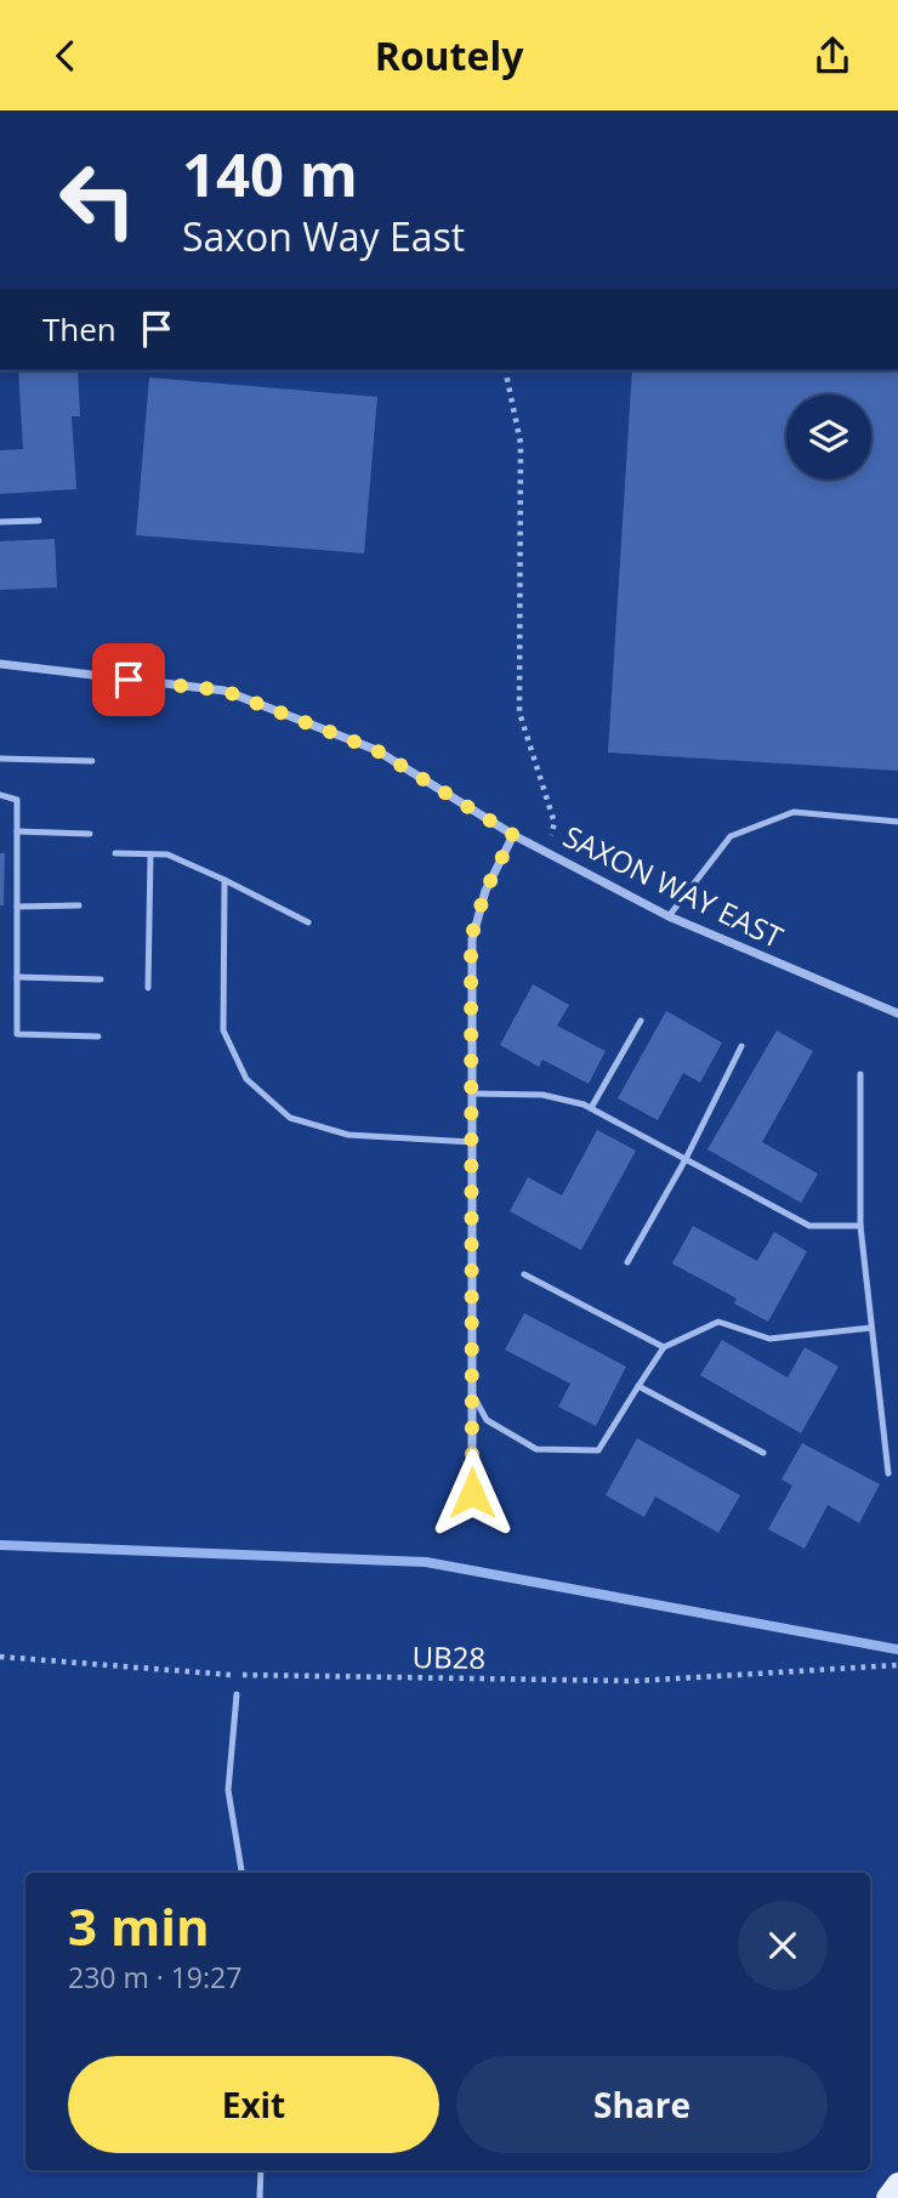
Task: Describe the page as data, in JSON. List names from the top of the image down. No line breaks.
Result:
{"streets":{"street":["SAXON WAY EAST"],"path":["UB28"]},"page":{"header":"Routely","turn":["140 m","Saxon Way East"],"then":"Then","heading":["3 min","230 m · 19:27"],"buttons":["Exit","Share"]}}
